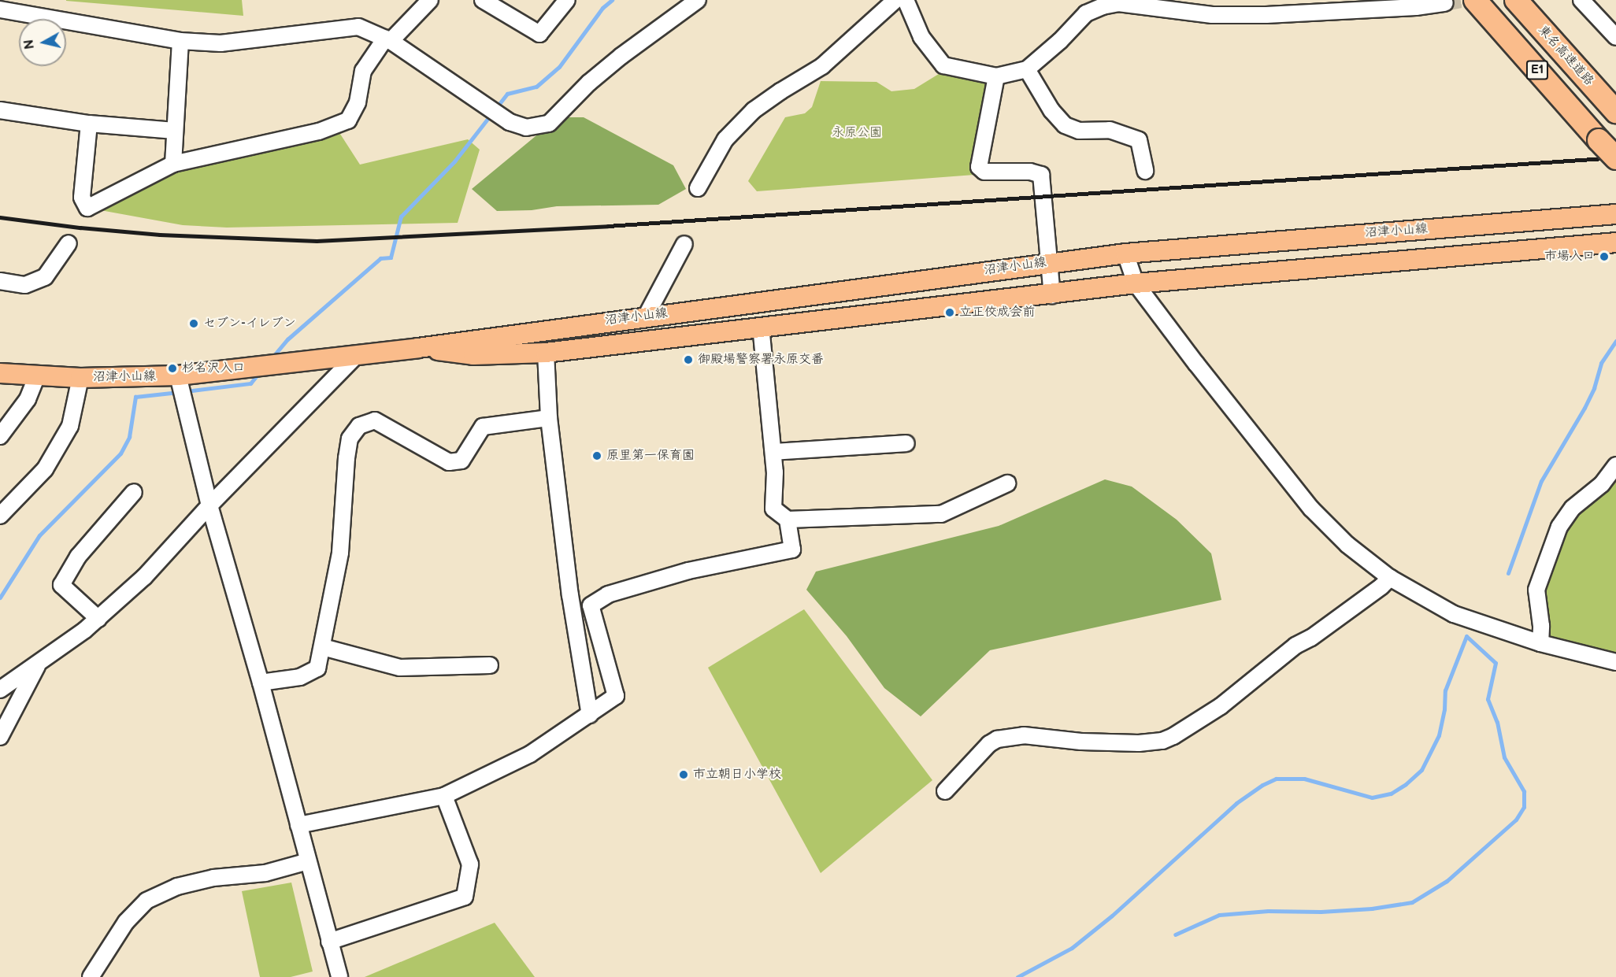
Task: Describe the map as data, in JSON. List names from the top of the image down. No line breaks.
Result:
{"streets":{"highway":["東名高速道路","E1"],"main road":["沼津小山線"]},"parks":["永原公園"],"places":["市場入口","立正佼成会前","セブン-イレブン","御殿場警察署永原交番","杉名沢入口","原里第一保育園","市立朝日小学校"],"north":"left"}
